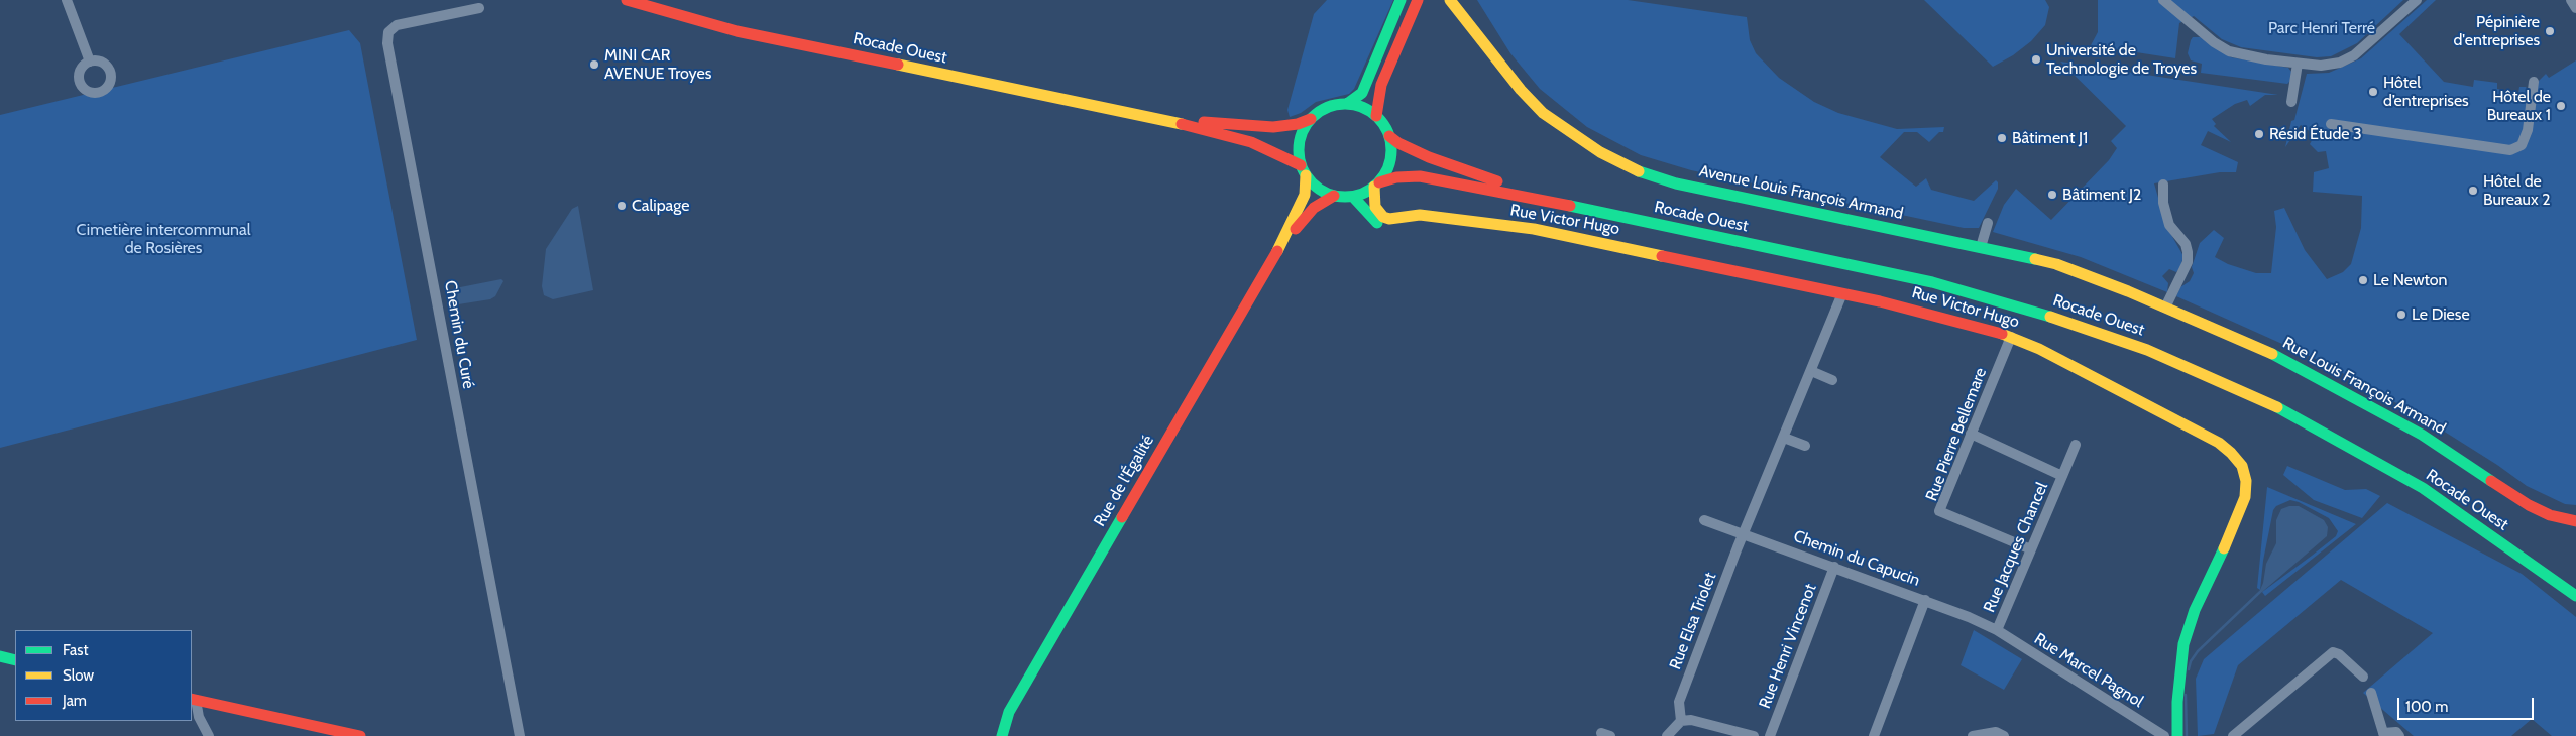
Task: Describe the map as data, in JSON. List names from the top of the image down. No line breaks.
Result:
{"streets":{"street":["Rocade Ouest","Avenue Louis François Armand","Rue Victor Hugo","Chemin du Curé","Rue Louis François Armand","Rue Pierre Bellemare","Rue de l'Égalité","Rue Jacques Chancel","Chemin du Capucin","Rue Elsa Triolet","Rue Henri Vincenot","Rue Marcel Pagnol"]},"crossings":[["Rocade Ouest","Rue Victor Hugo"],["Avenue Louis François Armand","Rue Louis François Armand"],["Rue Victor Hugo","Rue Pierre Bellemare"],["Rue Victor Hugo","Rue Elsa Triolet"],["Rue Pierre Bellemare","Rue Jacques Chancel"],["Rue Jacques Chancel","Chemin du Capucin"],["Rue Jacques Chancel","Rue Marcel Pagnol"],["Chemin du Capucin","Rue Elsa Triolet"],["Chemin du Capucin","Rue Henri Vincenot"],["Chemin du Capucin","Rue Marcel Pagnol"]],"parks":["Parc Henri Terré","Cimetière intercommunal de Rosières"],"places":["Pépinière d'entreprises","Université de Technologie de Troyes","MINI CAR AVENUE Troyes","Hôtel d’entreprises","Hôtel de Bureaux 1","Résid Étude 3","Bâtiment J1","Hôtel de Bureaux 2","Bâtiment J2","Calipage","Le Newton","Le Diese"],"legend":["Fast","Slow","Jam"],"scale_bar":"100 m"}
